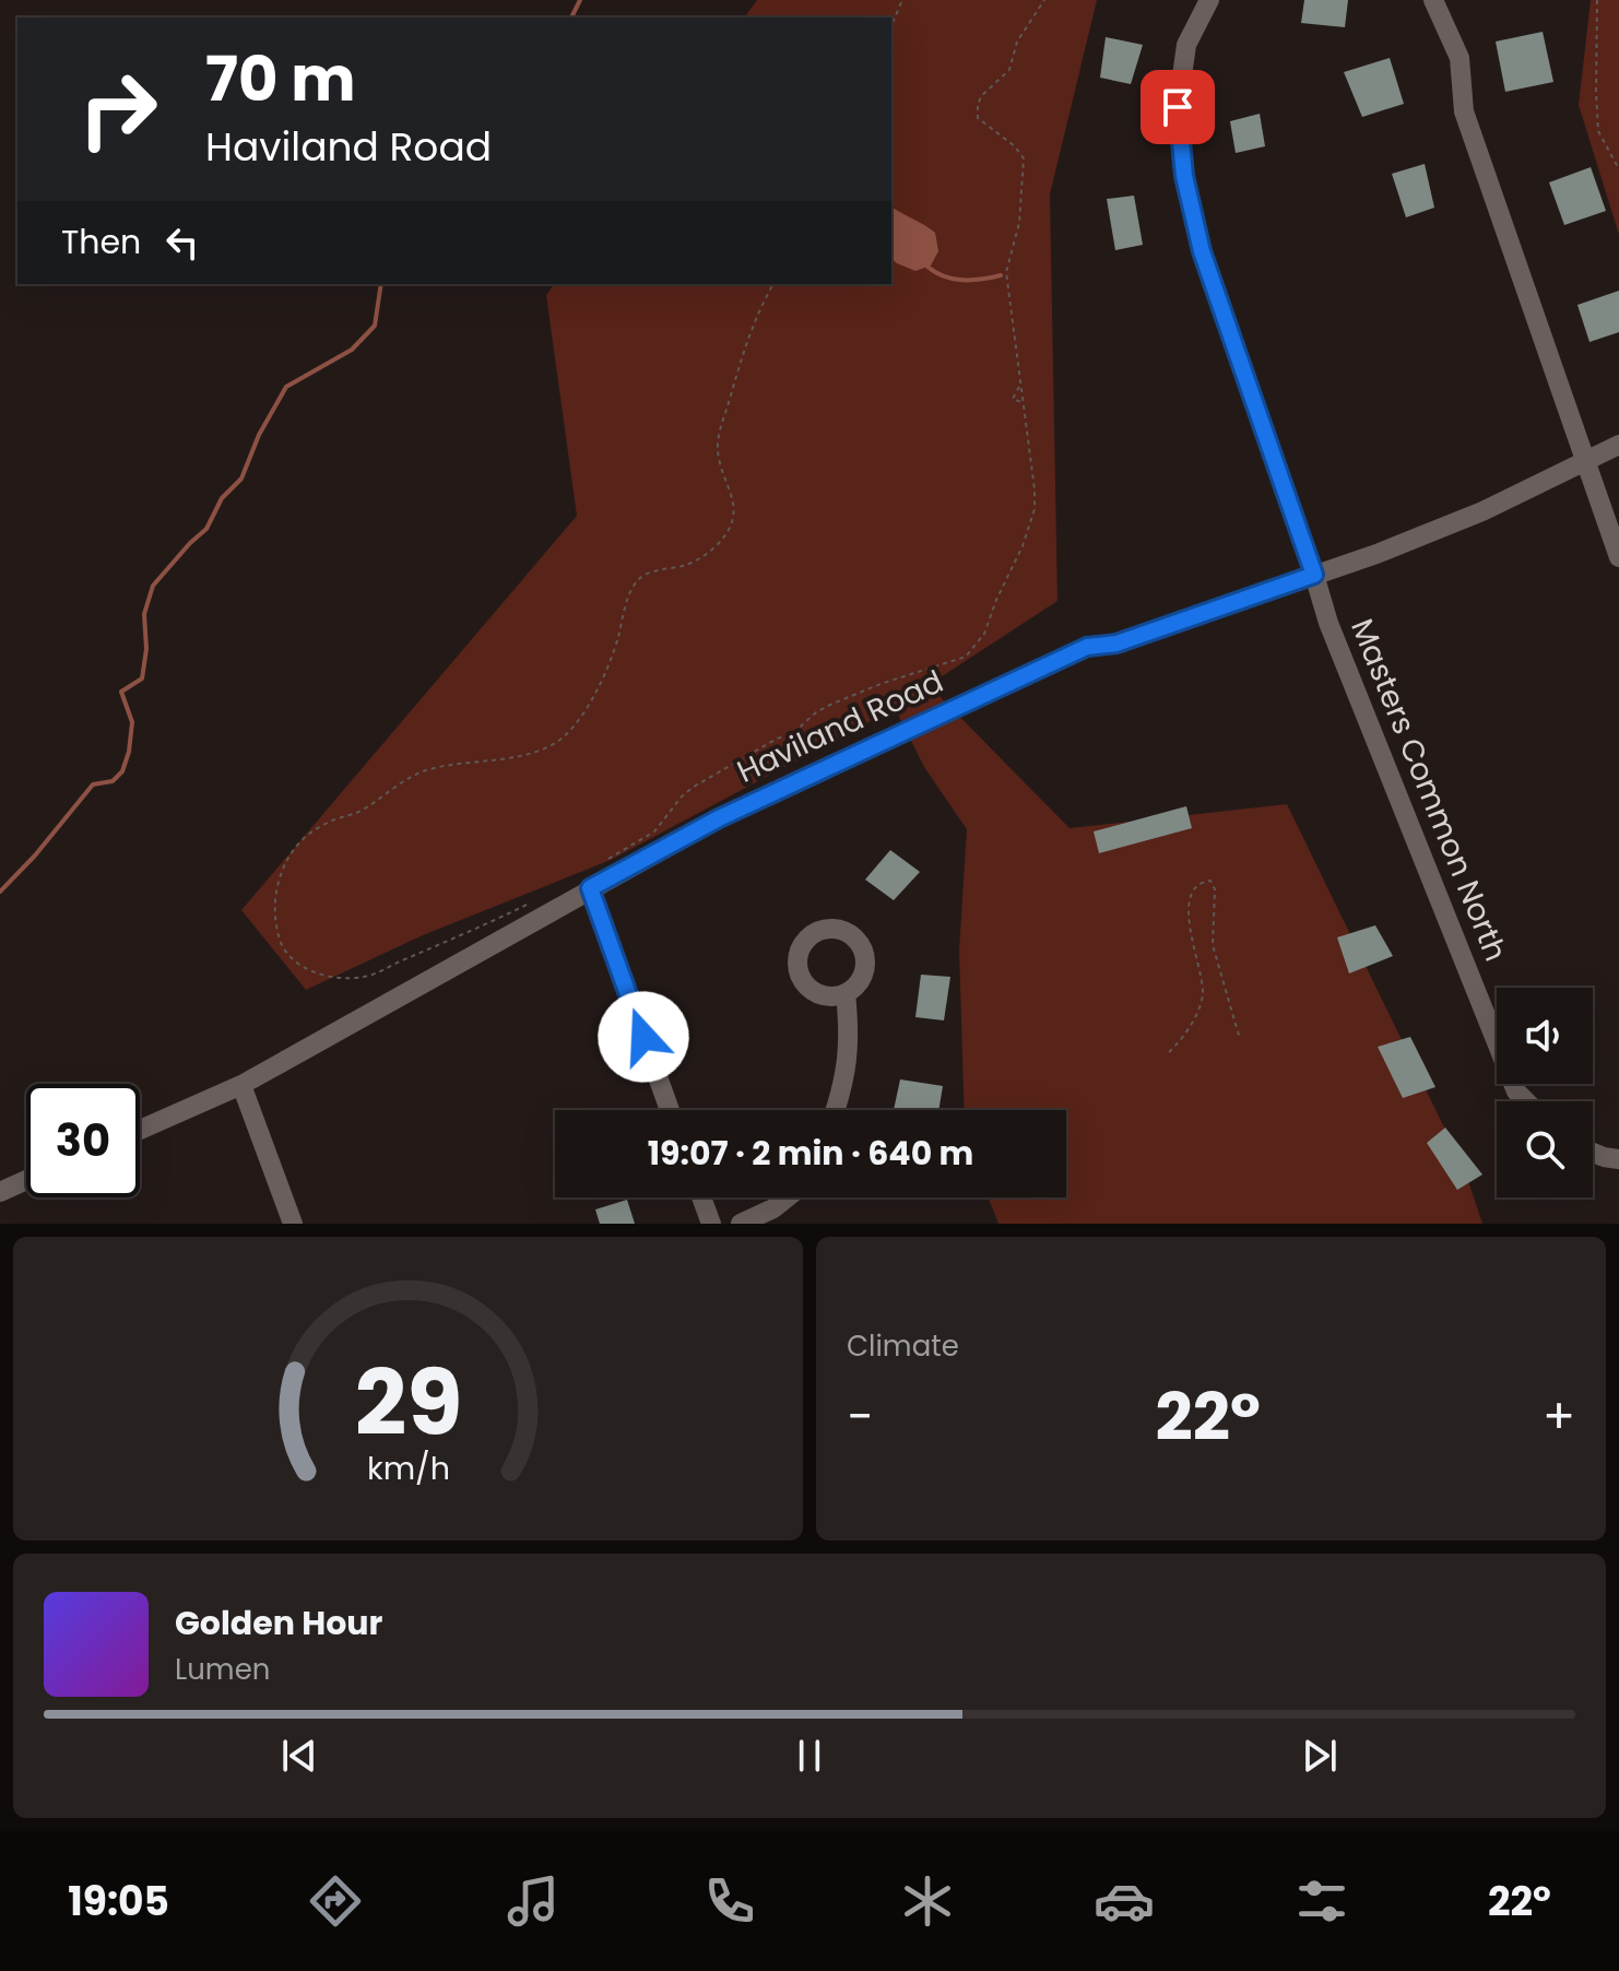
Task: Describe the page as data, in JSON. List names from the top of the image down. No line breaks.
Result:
{"streets":{"street":["Haviland Road","Masters Common North"]},"crossings":[["Haviland Road","Masters Common North"]],"page":{"turn":["70 m","Haviland Road"],"then":"Then","limit":"30","trip":"19:07 · 2 min · 640 m","tile":"Climate","heat":["−","22°","+"],"song":["Golden Hour","Lumen"],"tabs":["19:05","22°"],"gauge":["29","km/h"]}}
